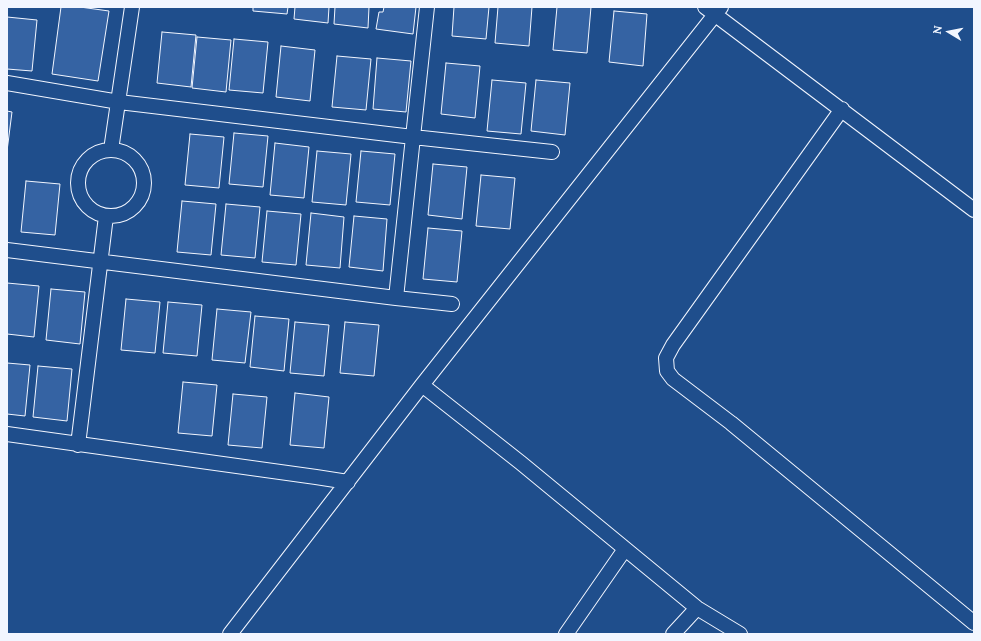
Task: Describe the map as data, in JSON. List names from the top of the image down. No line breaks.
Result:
{"north":"left"}
